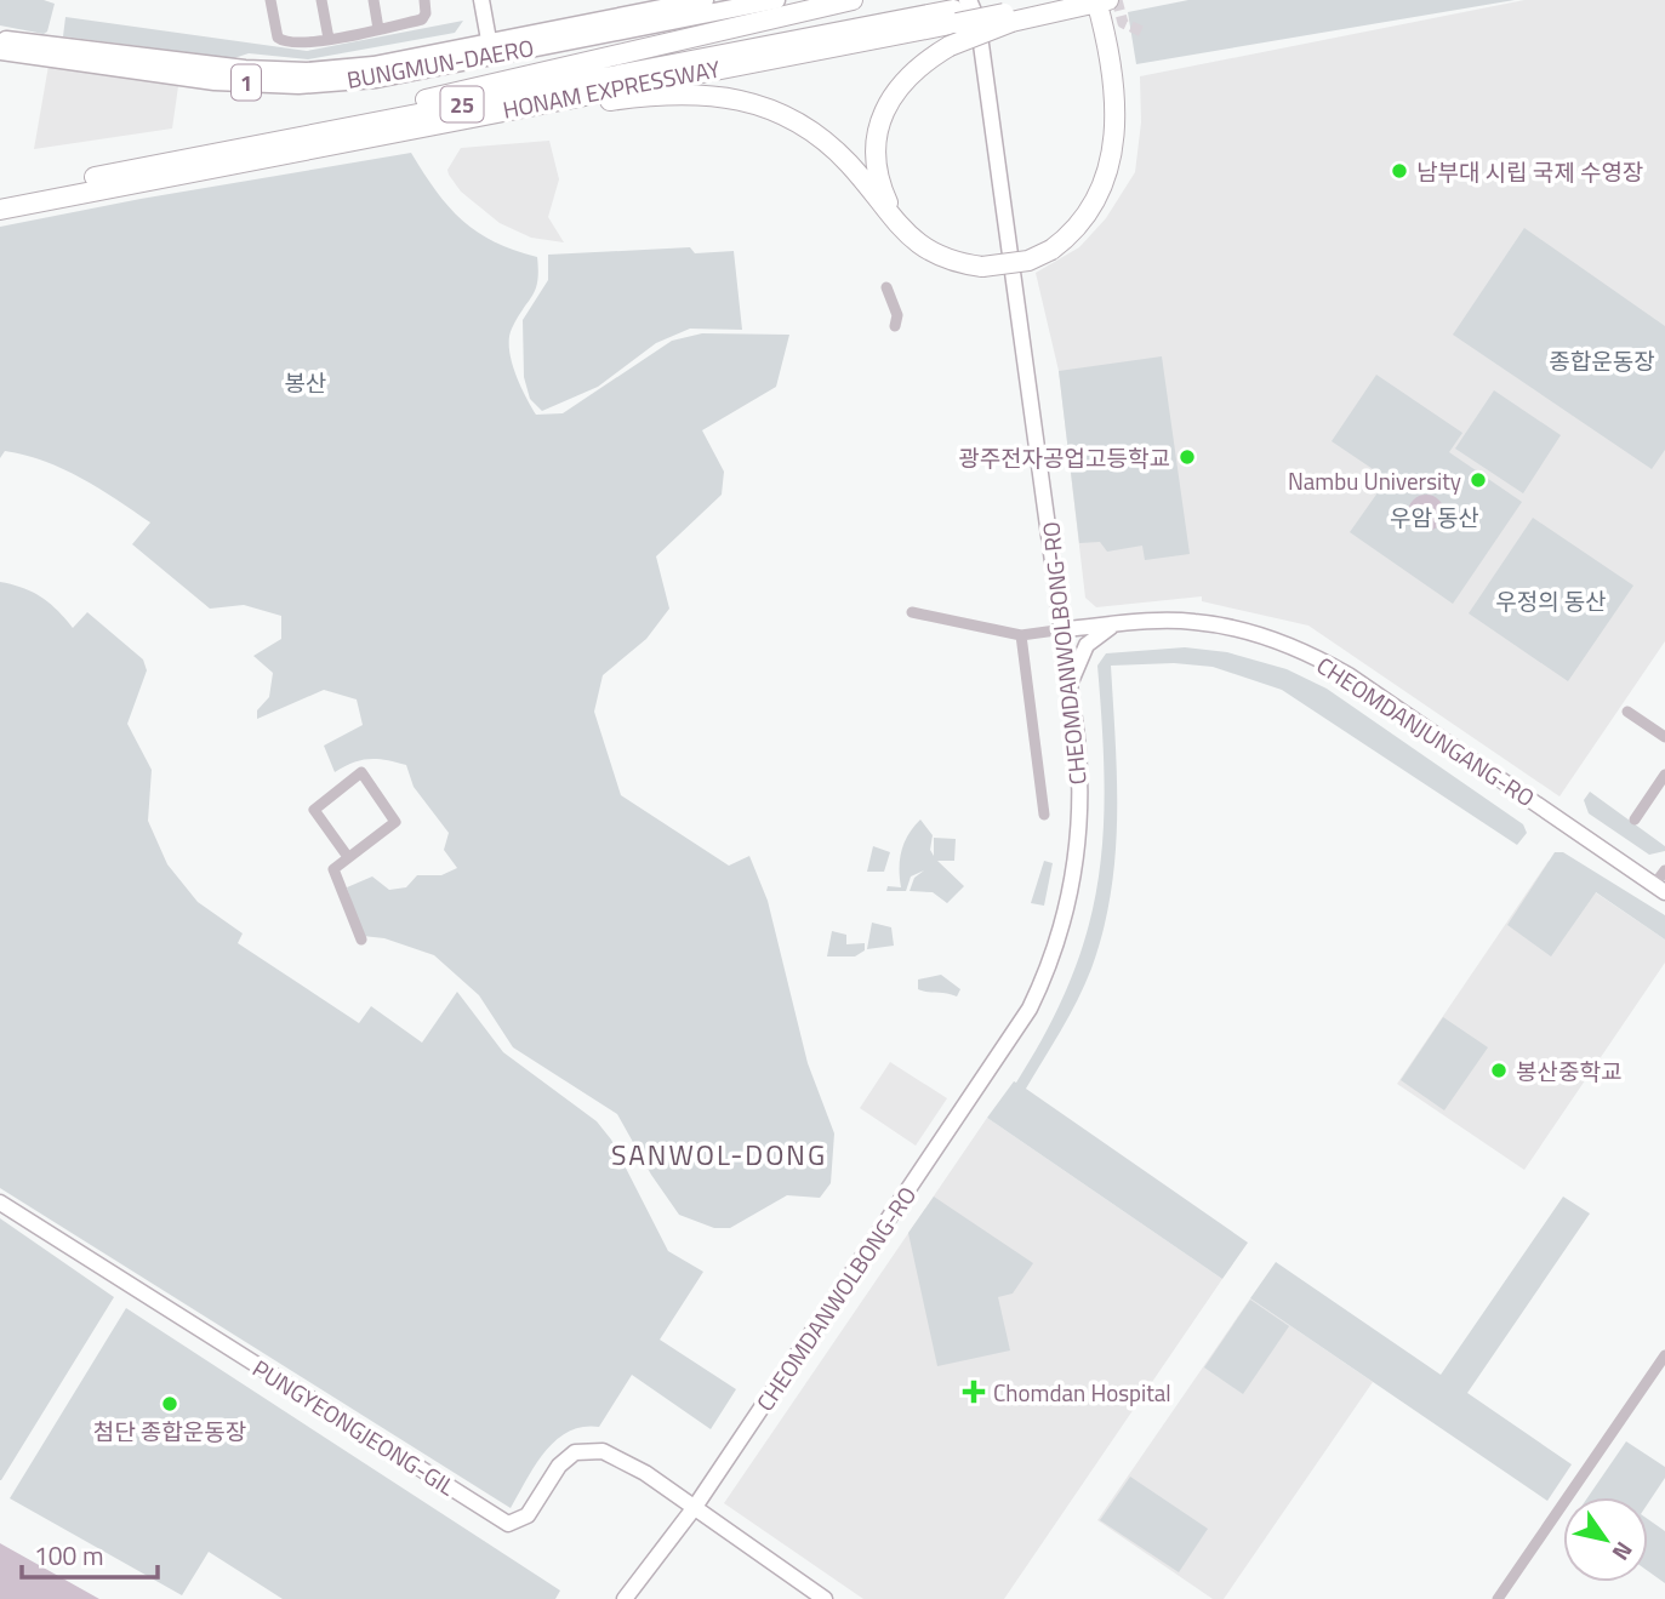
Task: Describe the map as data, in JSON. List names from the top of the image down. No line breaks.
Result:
{"streets":{"highway":["HONAM EXPRESSWAY","25"],"main road":["BUNGMUN-DAERO","1"],"street":["CHEOMDANWOLBONG-RO","CHEOMDANJUNGANG-RO","PUNGYEONGJEONG-GIL"]},"crossings":[["CHEOMDANWOLBONG-RO","CHEOMDANJUNGANG-RO"],["CHEOMDANWOLBONG-RO","PUNGYEONGJEONG-GIL"]],"districts":["SANWOL-DONG"],"parks":["종합운동장","봉산","우암 동산","우정의 동산"],"places":{"other":["남부대 시립 국제 수영장","광주전자공업고등학교","Nambu University","봉산중학교","첨단 종합운동장"],"health":["Chomdan Hospital"]},"scale_bar":"100 m","north":"bottom right"}
